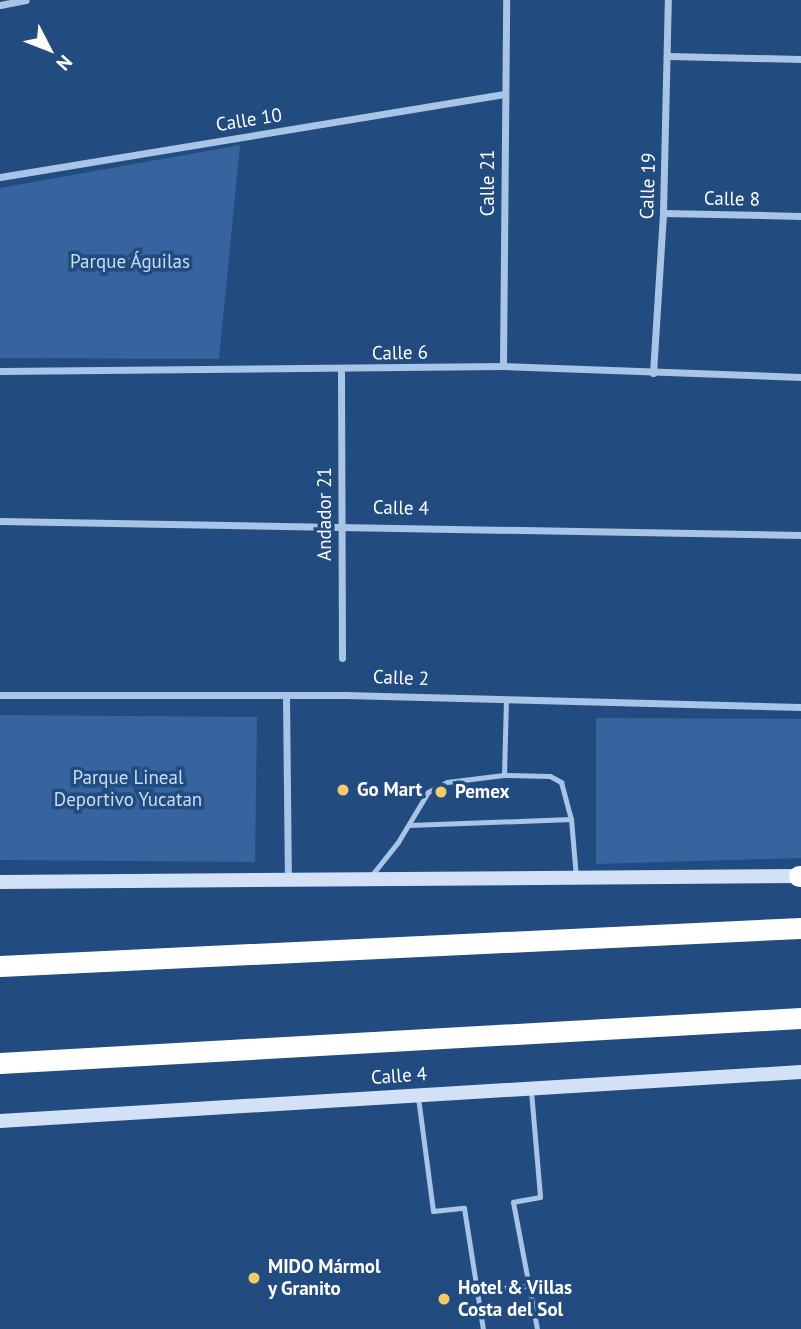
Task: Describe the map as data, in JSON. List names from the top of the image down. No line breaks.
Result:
{"streets":{"main road":["Calle 4"],"street":["Calle 10","Calle 21","Calle 19","Calle 8","Calle 6","Andador 21","Calle 2"]},"crossings":[["Calle 10","Calle 21"],["Calle 21","Calle 6"],["Calle 19","Calle 8"],["Calle 19","Calle 6"],["Calle 6","Andador 21"],["Calle 4","Andador 21"]],"parks":["Parque Águilas","Parque Lineal Deportivo Yucatan"],"places":["Go Mart","Pemex","MIDO Mármol y Granito","Hotel & Villas Costa del Sol"],"north":"bottom right"}
